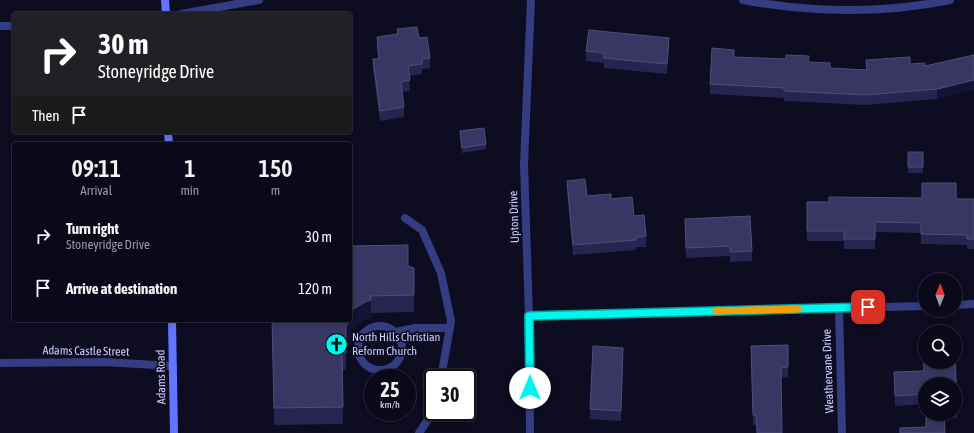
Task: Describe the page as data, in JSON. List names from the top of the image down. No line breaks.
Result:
{"streets":{"street":["Upton Drive","Adams Castle Street","Weathervane Drive","Adams Road"]},"crossings":[["Adams Castle Street","Adams Road"]],"places":{"church":["North Hills Christian Reform Church"]},"north":"top","page":{"turn":["30 m","Stoneyridge Drive"],"then":"Then","eta":["09:11","Arrival","1","min","150","m"],"list":[{"name":"Turn right","note":"Stoneyridge Drive","value":"30 m"},{"name":"Arrive at destination","value":"120 m"}],"speed":"25 km/h","limit":"30"}}
